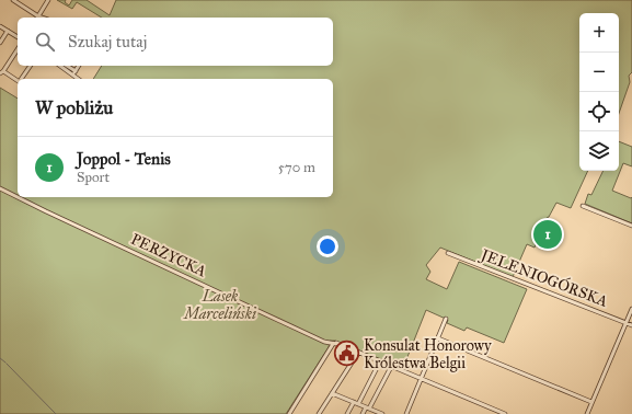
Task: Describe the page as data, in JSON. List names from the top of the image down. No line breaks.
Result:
{"streets":{"street":["PERZYCKA","JELENIOGÓRSKA"]},"parks":["Lasek Marceliński"],"places":{"public building":["Konsulat Honorowy Królestwa Belgii"]},"page":{"map_buttons":["+","−"],"search":"Szukaj tutaj","heading":"W pobliżu","list":[{"mark":"1","name":"Joppol - Tenis","note":"Sport","value":"570 m"}],"pins":"1"}}
